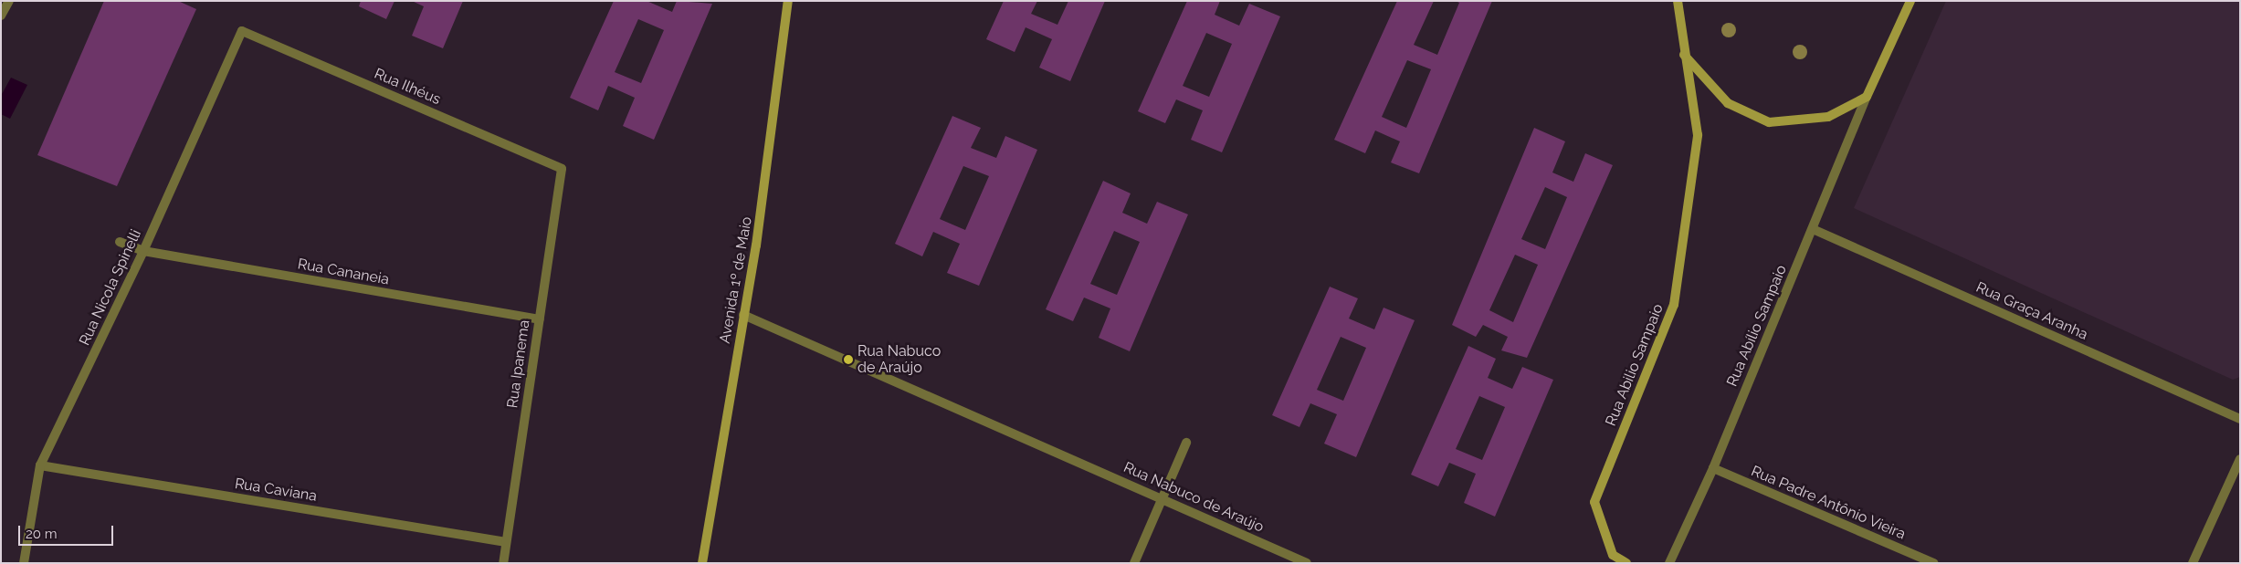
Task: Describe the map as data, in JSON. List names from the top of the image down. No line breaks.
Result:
{"streets":{"street":["Rua Ilhéus","Rua Cananeia","Avenida 1º de Maio","Rua Nicola Spinelli","Rua Graça Aranha","Rua Abílio Sampaio","Rua Ipanema","Rua Abilio Sampaio","Rua Caviana","Rua Nabuco de Araújo","Rua Padre Antônio Vieira"]},"crossings":[["Rua Ilhéus","Rua Nicola Spinelli"],["Rua Ilhéus","Rua Ipanema"],["Rua Cananeia","Rua Nicola Spinelli"],["Rua Cananeia","Rua Ipanema"],["Avenida 1º de Maio","Rua Nabuco de Araújo"],["Rua Nicola Spinelli","Rua Caviana"],["Rua Graça Aranha","Rua Abílio Sampaio"],["Rua Abílio Sampaio","Rua Padre Antônio Vieira"],["Rua Ipanema","Rua Caviana"]],"places":["Rua Nabuco de Araújo"],"scale_bar":"20 m"}
